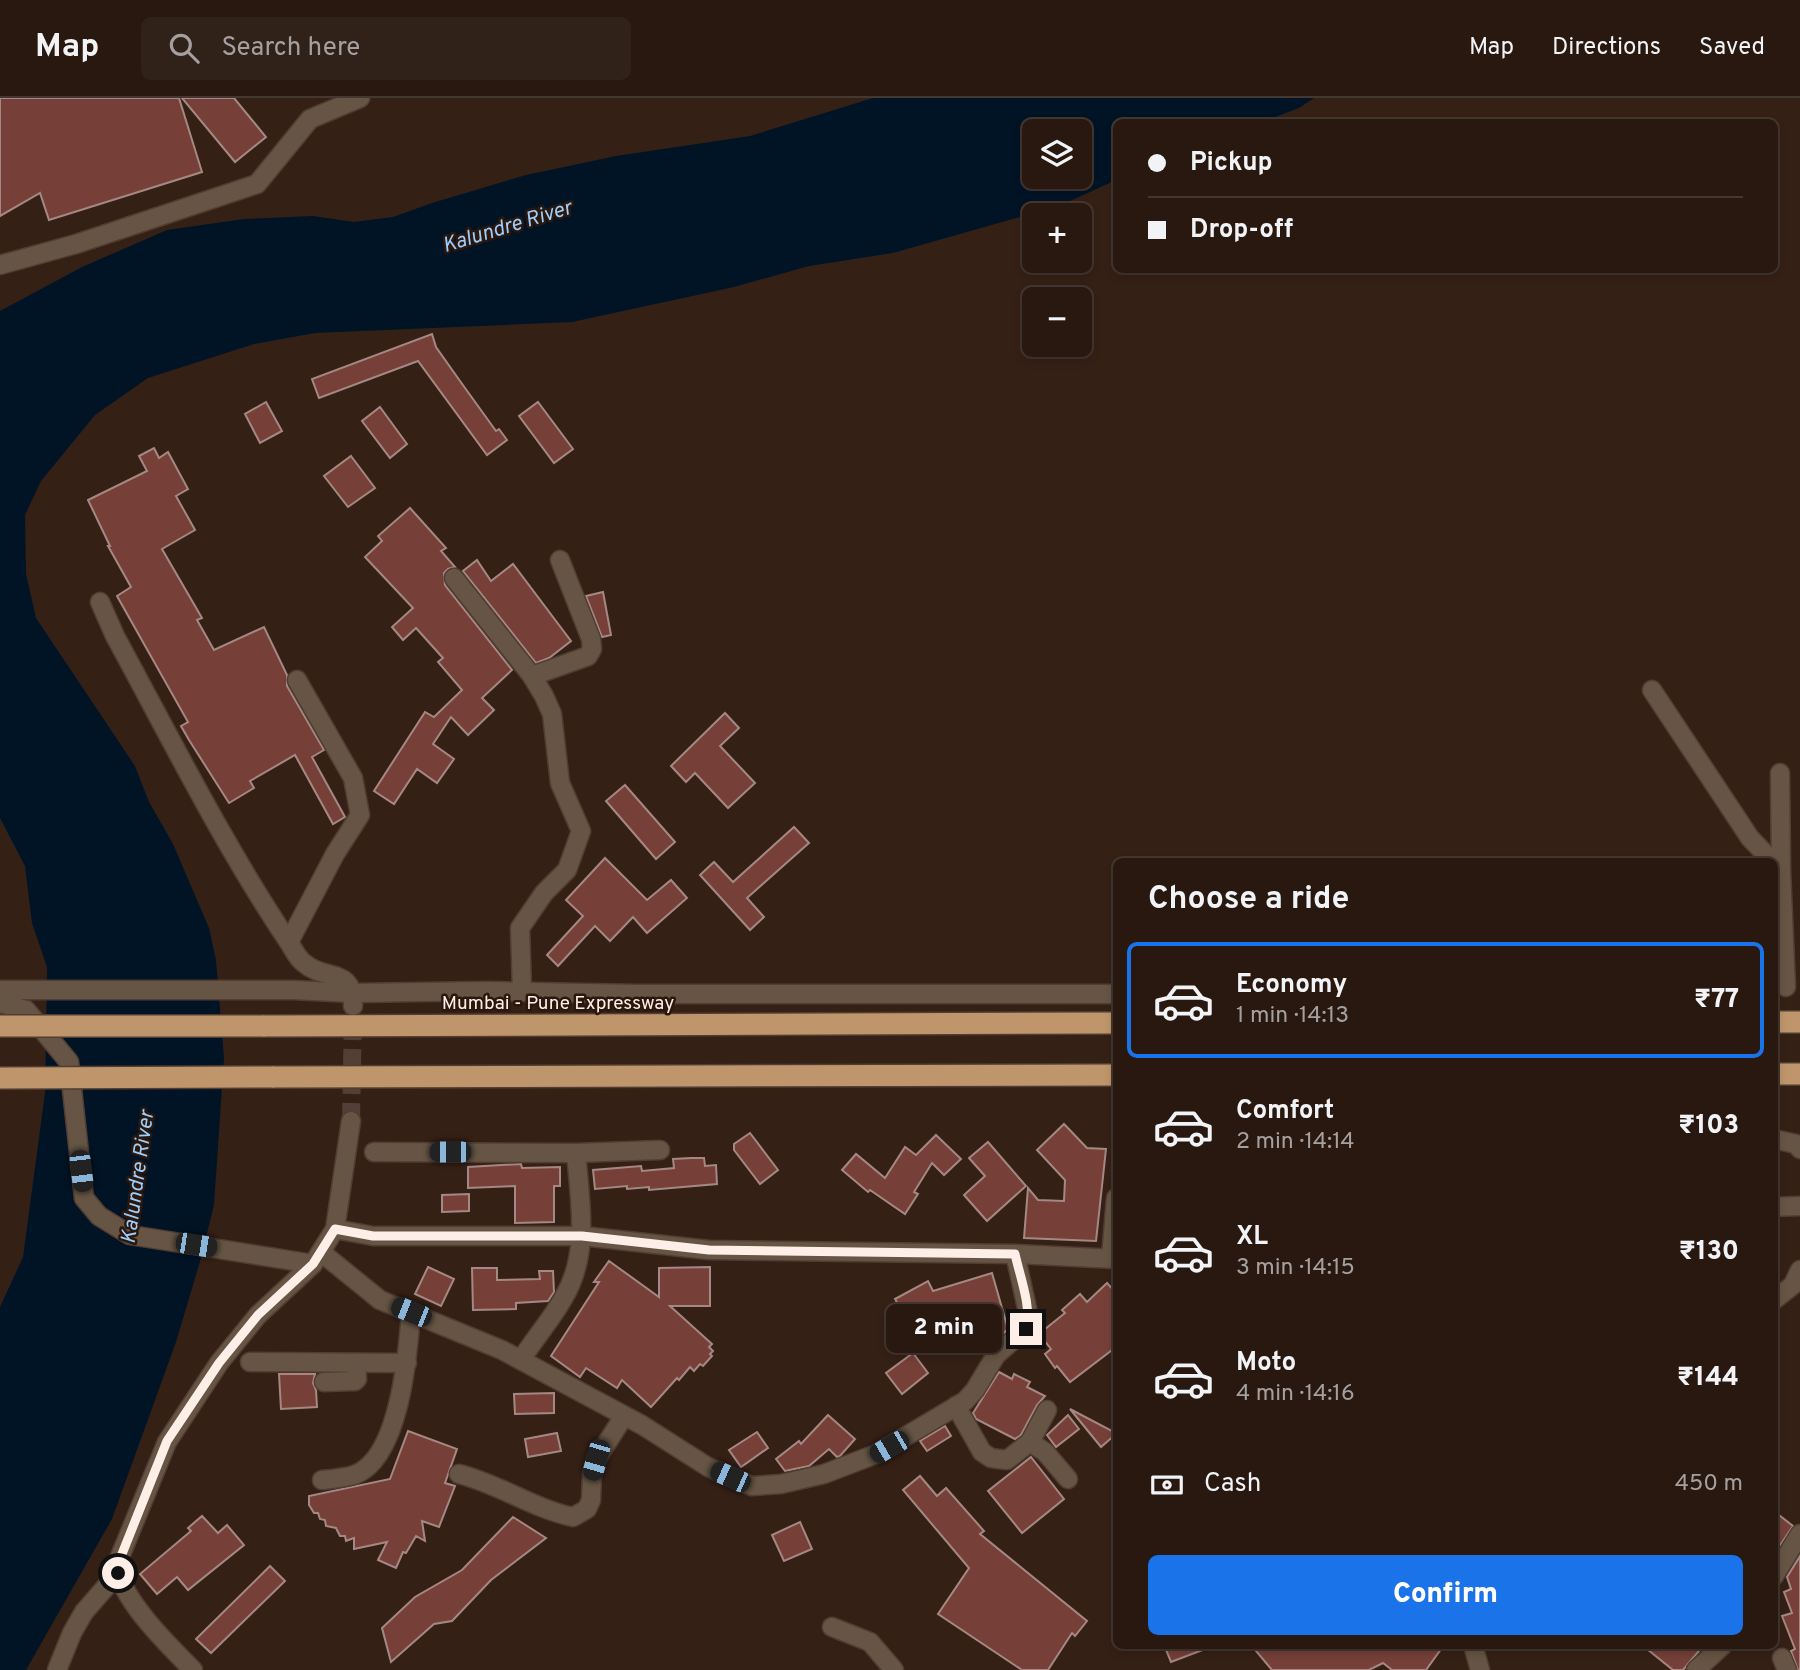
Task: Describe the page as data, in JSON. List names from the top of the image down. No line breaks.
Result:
{"streets":{"highway":["Mumbai - Pune Expressway"]},"water":["Kalundre River"],"page":{"header":"Map","search":"Search here","nav":["Map","Directions","Saved"],"map_buttons":["+","−"],"banner":["Pickup","Drop-off"],"heading":"Choose a ride","list":[{"name":"Economy","note":"1 min · 14:13","value":"₹77"},{"name":"Comfort","note":"2 min · 14:14","value":"₹103"},{"name":"XL","note":"3 min · 14:15","value":"₹130"},{"name":"Moto","note":"4 min · 14:16","value":"₹144"}],"bubble":"2 min","pay":["Cash","450 m"],"buttons":"Confirm"}}
